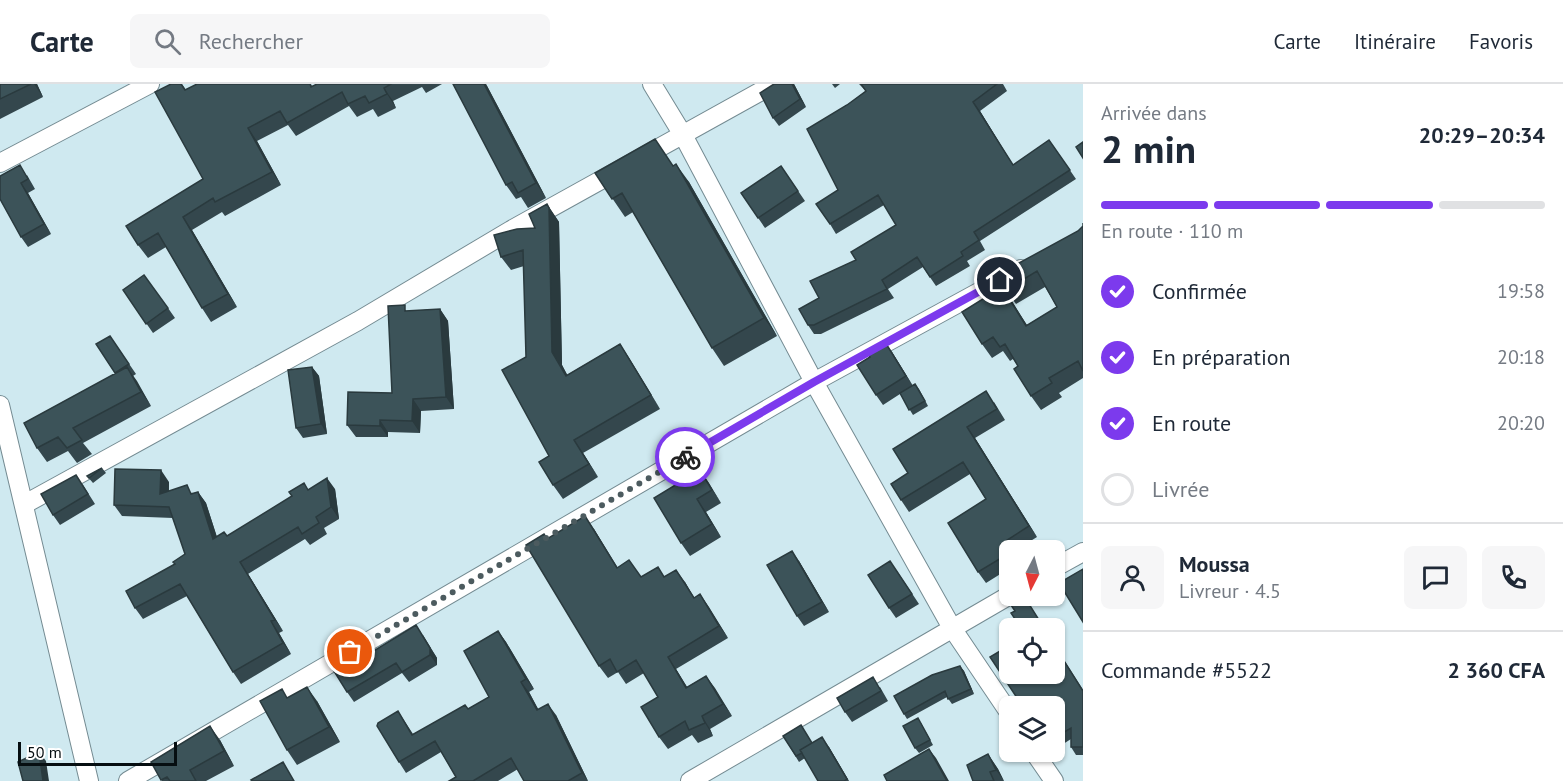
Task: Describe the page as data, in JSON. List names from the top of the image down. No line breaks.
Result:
{"scale_bar":"50 m","north":"bottom","page":{"header":"Carte","search":"Rechercher","nav":["Carte","Itinéraire","Favoris"],"heading":["2 min","Arrivée dans","20:29–20:34"],"panel":["Moussa","Livreur · 4.5","Commande #5522","2 360 CFA"],"bar":"En route · 110 m","list":[["Confirmée","19:58"],["En préparation","20:18"],["En route","20:20"],"Livrée"],"scale":"50 m"}}
